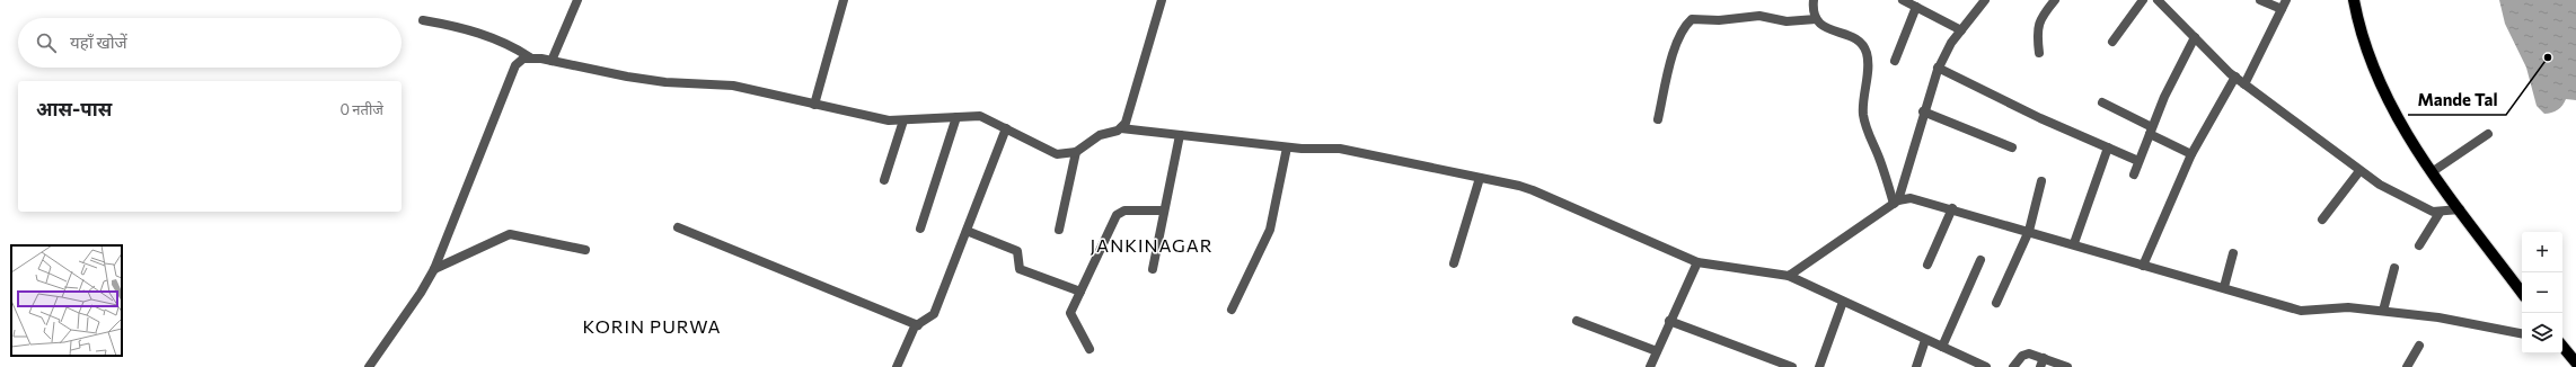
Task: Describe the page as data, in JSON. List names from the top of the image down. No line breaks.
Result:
{"districts":["JANKINAGAR","KORIN PURWA"],"places":["Mande Tal"],"page":{"search":"यहाँ खोजें","heading":["आस-पास","0 नतीजे"],"map_buttons":["+","−"]}}
